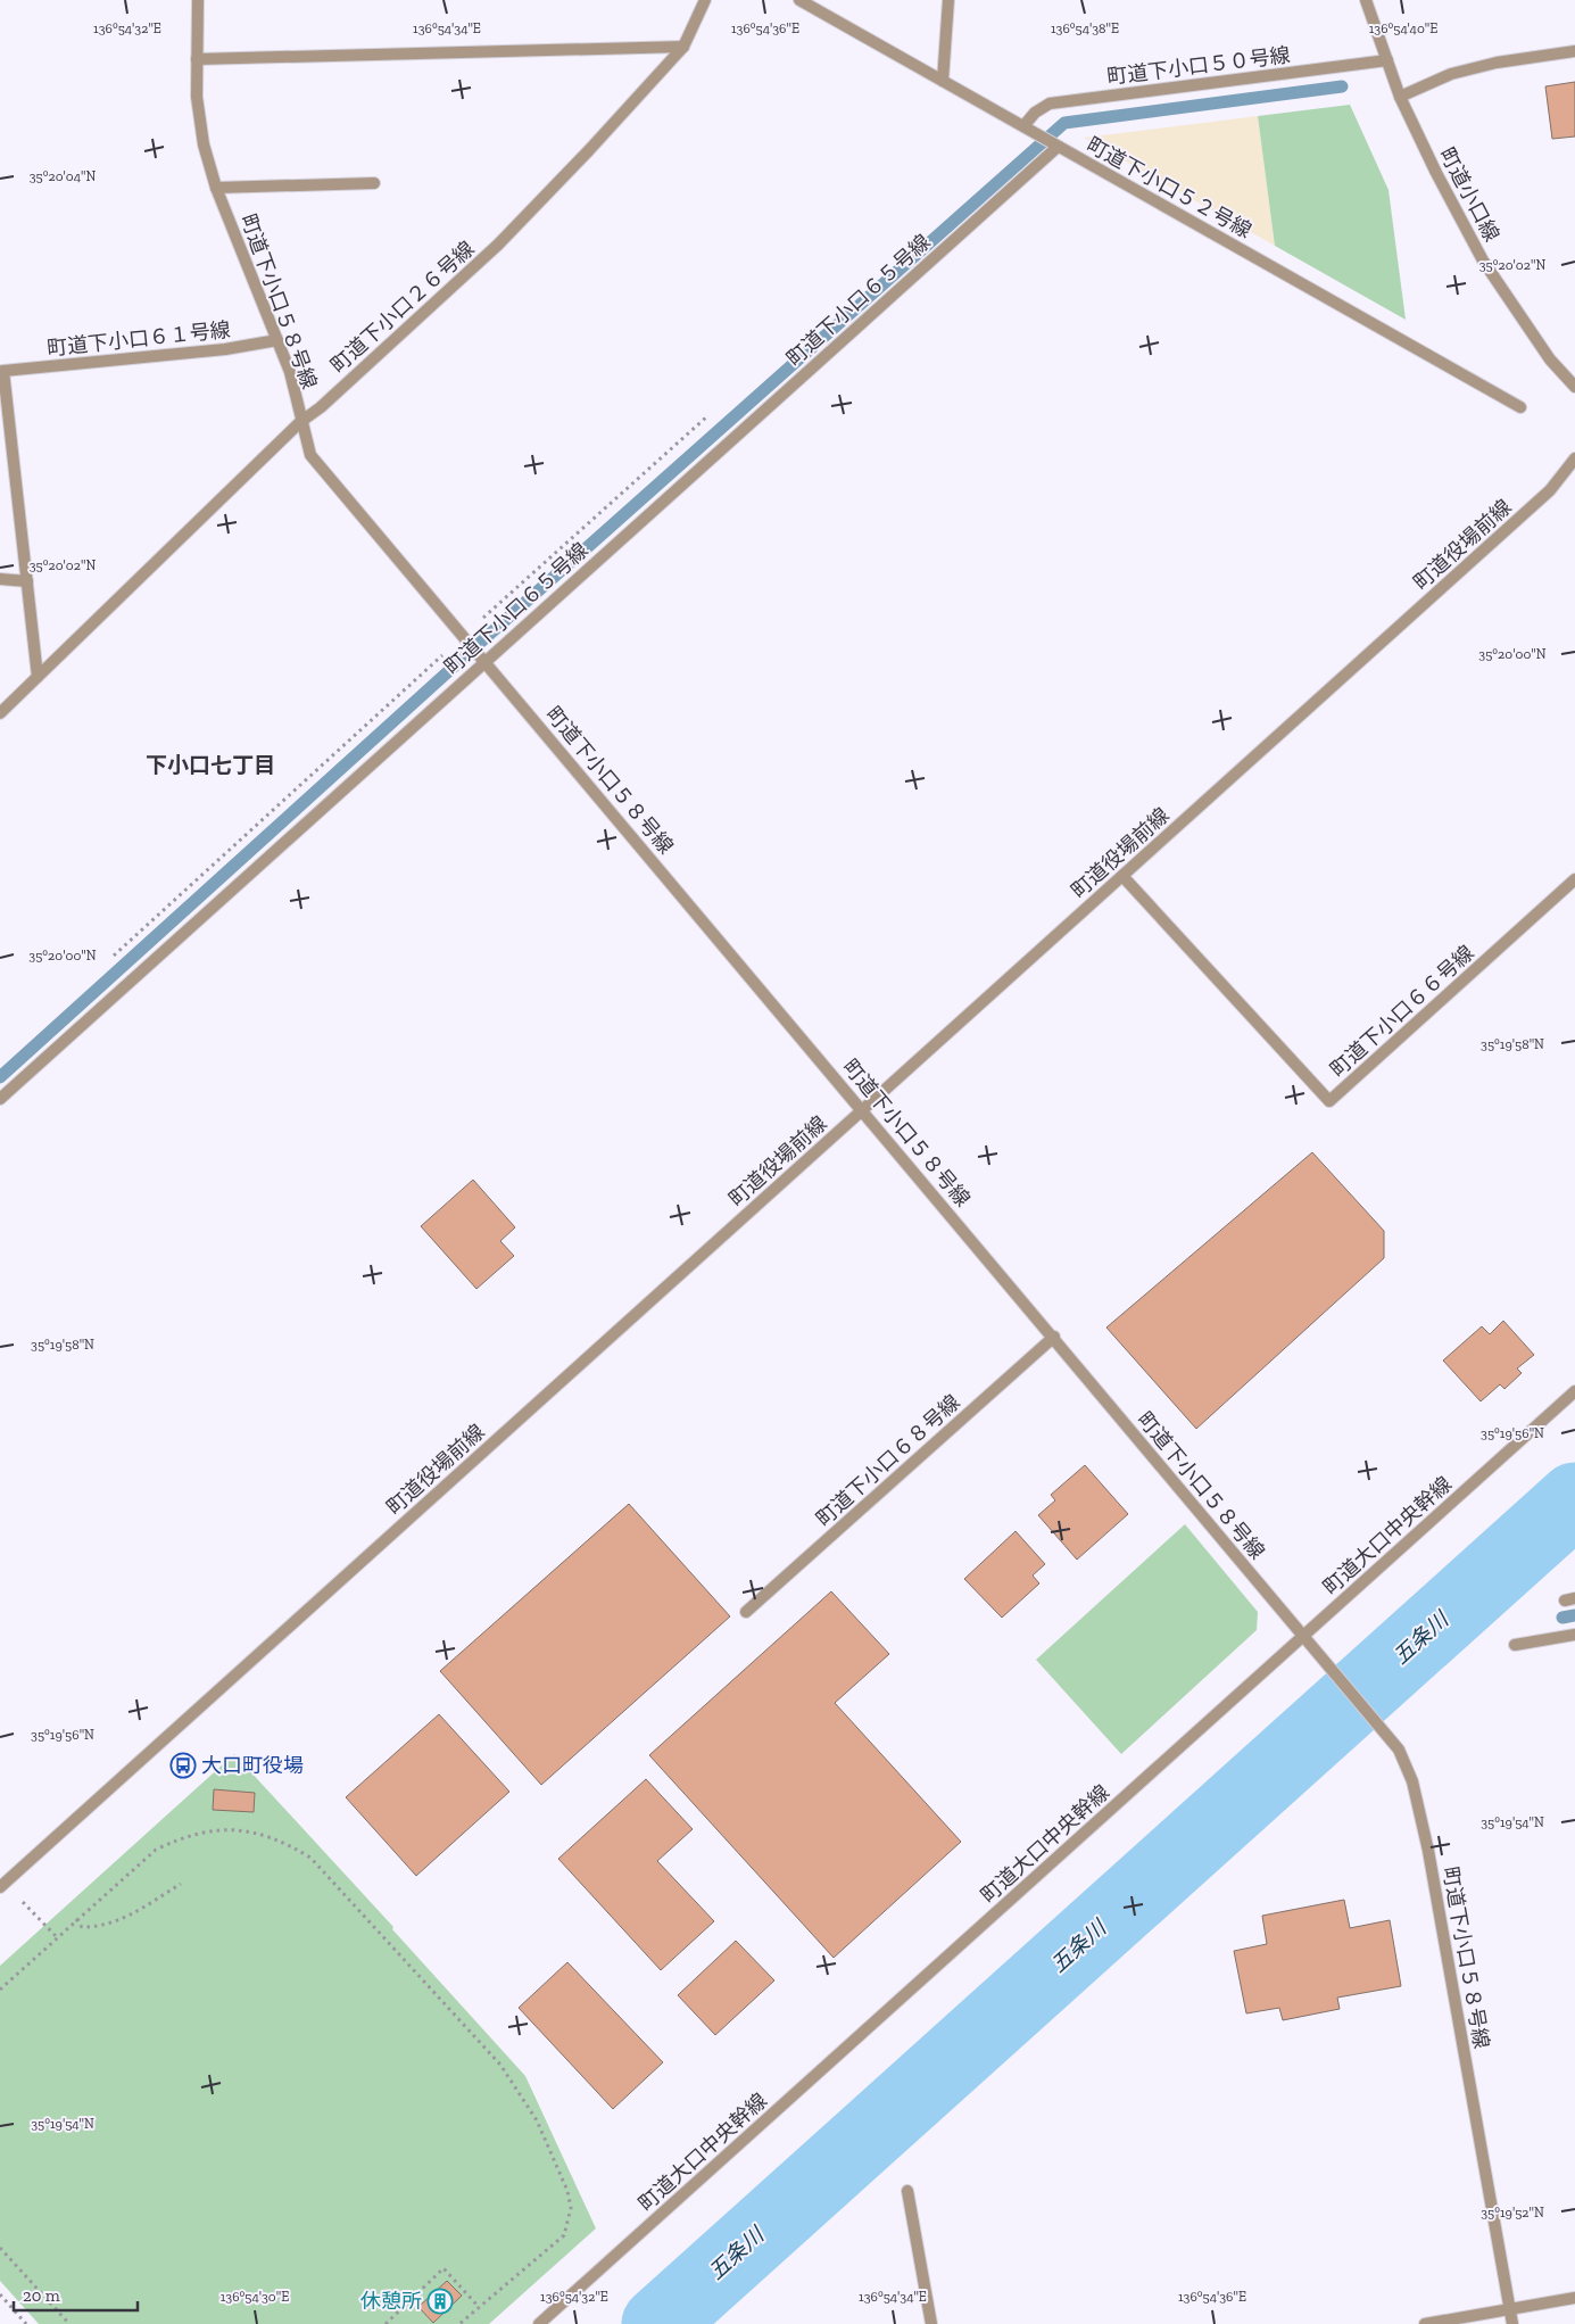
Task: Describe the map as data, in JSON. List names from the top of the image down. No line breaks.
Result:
{"streets":{"street":["町道下小口５０号線","町道下小口５２号線","町道小口線","町道下小口６５号線","町道下小口５８号線","町道下小口２６号線","町道下小口６１号線","町道役場前線","町道下小口６６号線","町道下小口６８号線","町道大口中央幹線"]},"crossings":[["町道下小口５０号線","町道下小口５２号線"],["町道下小口５０号線","町道小口線"],["町道下小口５２号線","町道下小口６５号線"],["町道下小口６５号線","町道下小口５８号線"],["町道下小口５８号線","町道下小口２６号線"],["町道下小口５８号線","町道下小口６１号線"],["町道下小口５８号線","町道役場前線"],["町道下小口５８号線","町道下小口６８号線"],["町道下小口５８号線","町道大口中央幹線"],["町道役場前線","町道下小口６６号線"]],"districts":["下小口七丁目"],"water":["五条川"],"places":{"bus stop":["大口町役場"],"building":["休憩所"]},"scale_bar":"20 m","coordinates":["136°54'32\"E","136°54'34\"E","136°54'36\"E","136°54'38\"E","136°54'40\"E","35°20'04\"N","35°20'02\"N","35°20'00\"N","35°19'58\"N","35°19'56\"N","35°19'54\"N","35°19'52\"N","136°54'30\"E"]}
